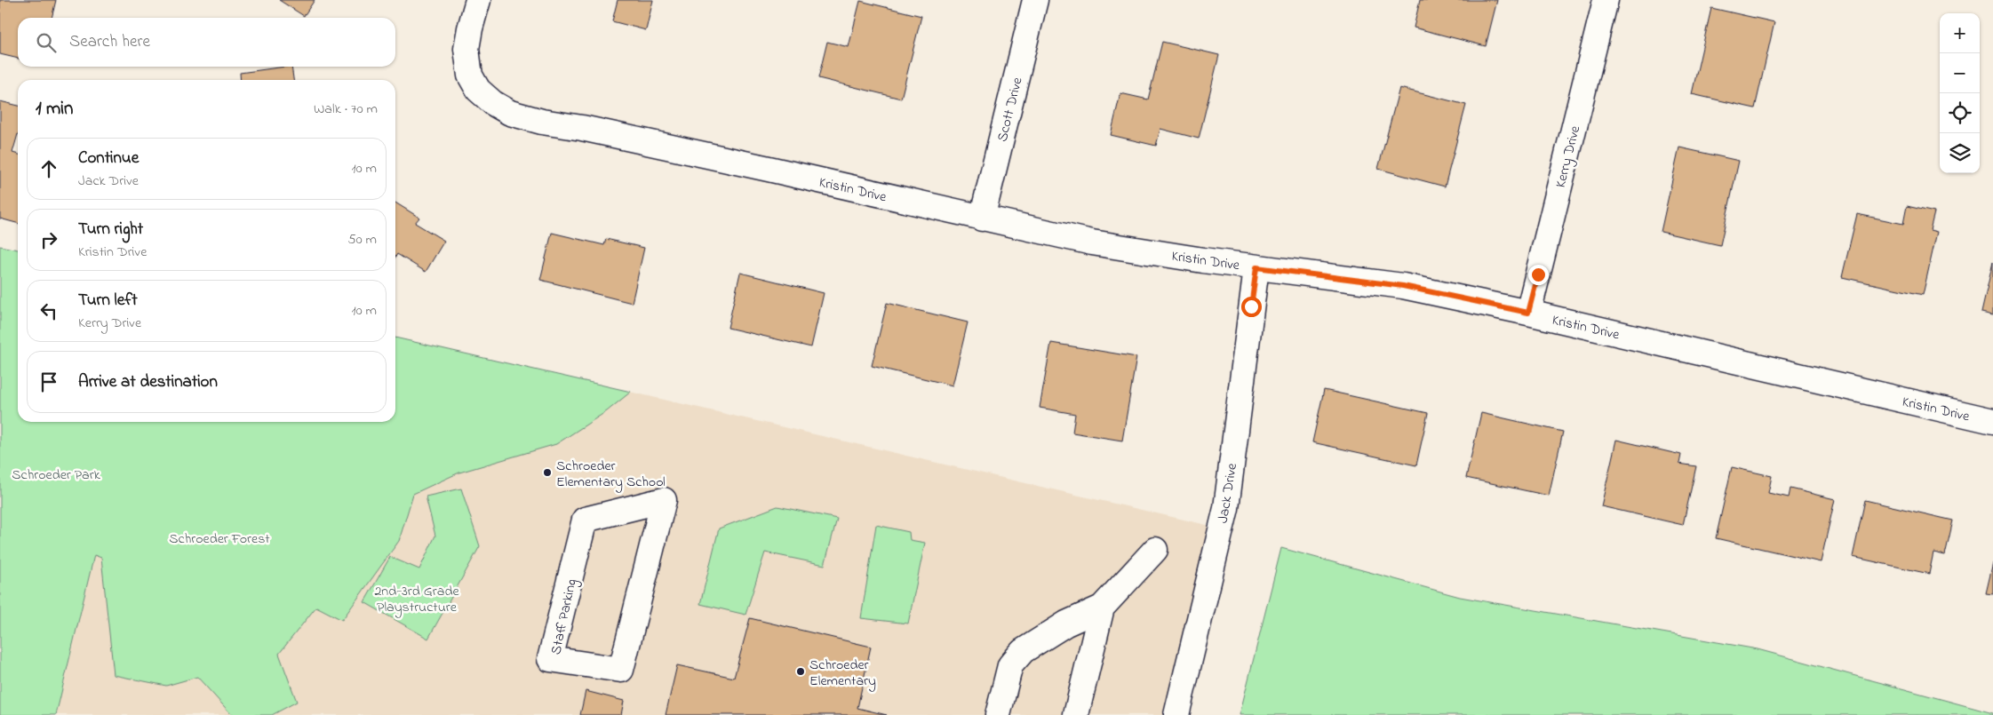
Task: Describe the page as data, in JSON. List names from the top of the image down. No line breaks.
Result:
{"streets":{"street":["Scott Drive","Kerry Drive","Kristin Drive","Jack Drive","Staff Parking"]},"crossings":[["Scott Drive","Kristin Drive"],["Kerry Drive","Kristin Drive"],["Kristin Drive","Jack Drive"]],"parks":["Schroeder Park","Schroeder Forest","2nd-3rd Grade Playstructure"],"places":["Schroeder Elementary School","Schroeder Elementary"],"page":{"map_buttons":["+","−"],"search":"Search here","heading":["1 min","Walk · 70 m"],"list":[["Continue","Jack Drive","10 m"],["Turn right","Kristin Drive","50 m"],["Turn left","Kerry Drive","10 m"],"Arrive at destination"]}}
